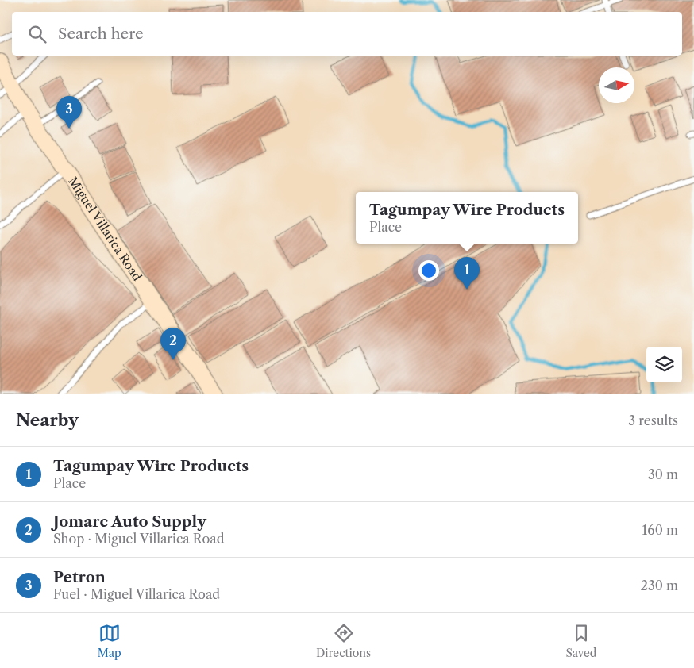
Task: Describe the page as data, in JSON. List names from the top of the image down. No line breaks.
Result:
{"streets":{"main road":["Miguel Villarica Road"]},"north":"right","page":{"search":"Search here","pins":["3","1","2"],"popup":["Tagumpay Wire Products","Place"],"heading":["Nearby","3 results"],"list":[{"mark":"1","name":"Tagumpay Wire Products","note":"Place","value":"30 m"},{"mark":"2","name":"Jomarc Auto Supply","note":"Shop · Miguel Villarica Road","value":"160 m"},{"mark":"3","name":"Petron","note":"Fuel · Miguel Villarica Road","value":"230 m"}],"nav":["Map","Directions","Saved"]}}
